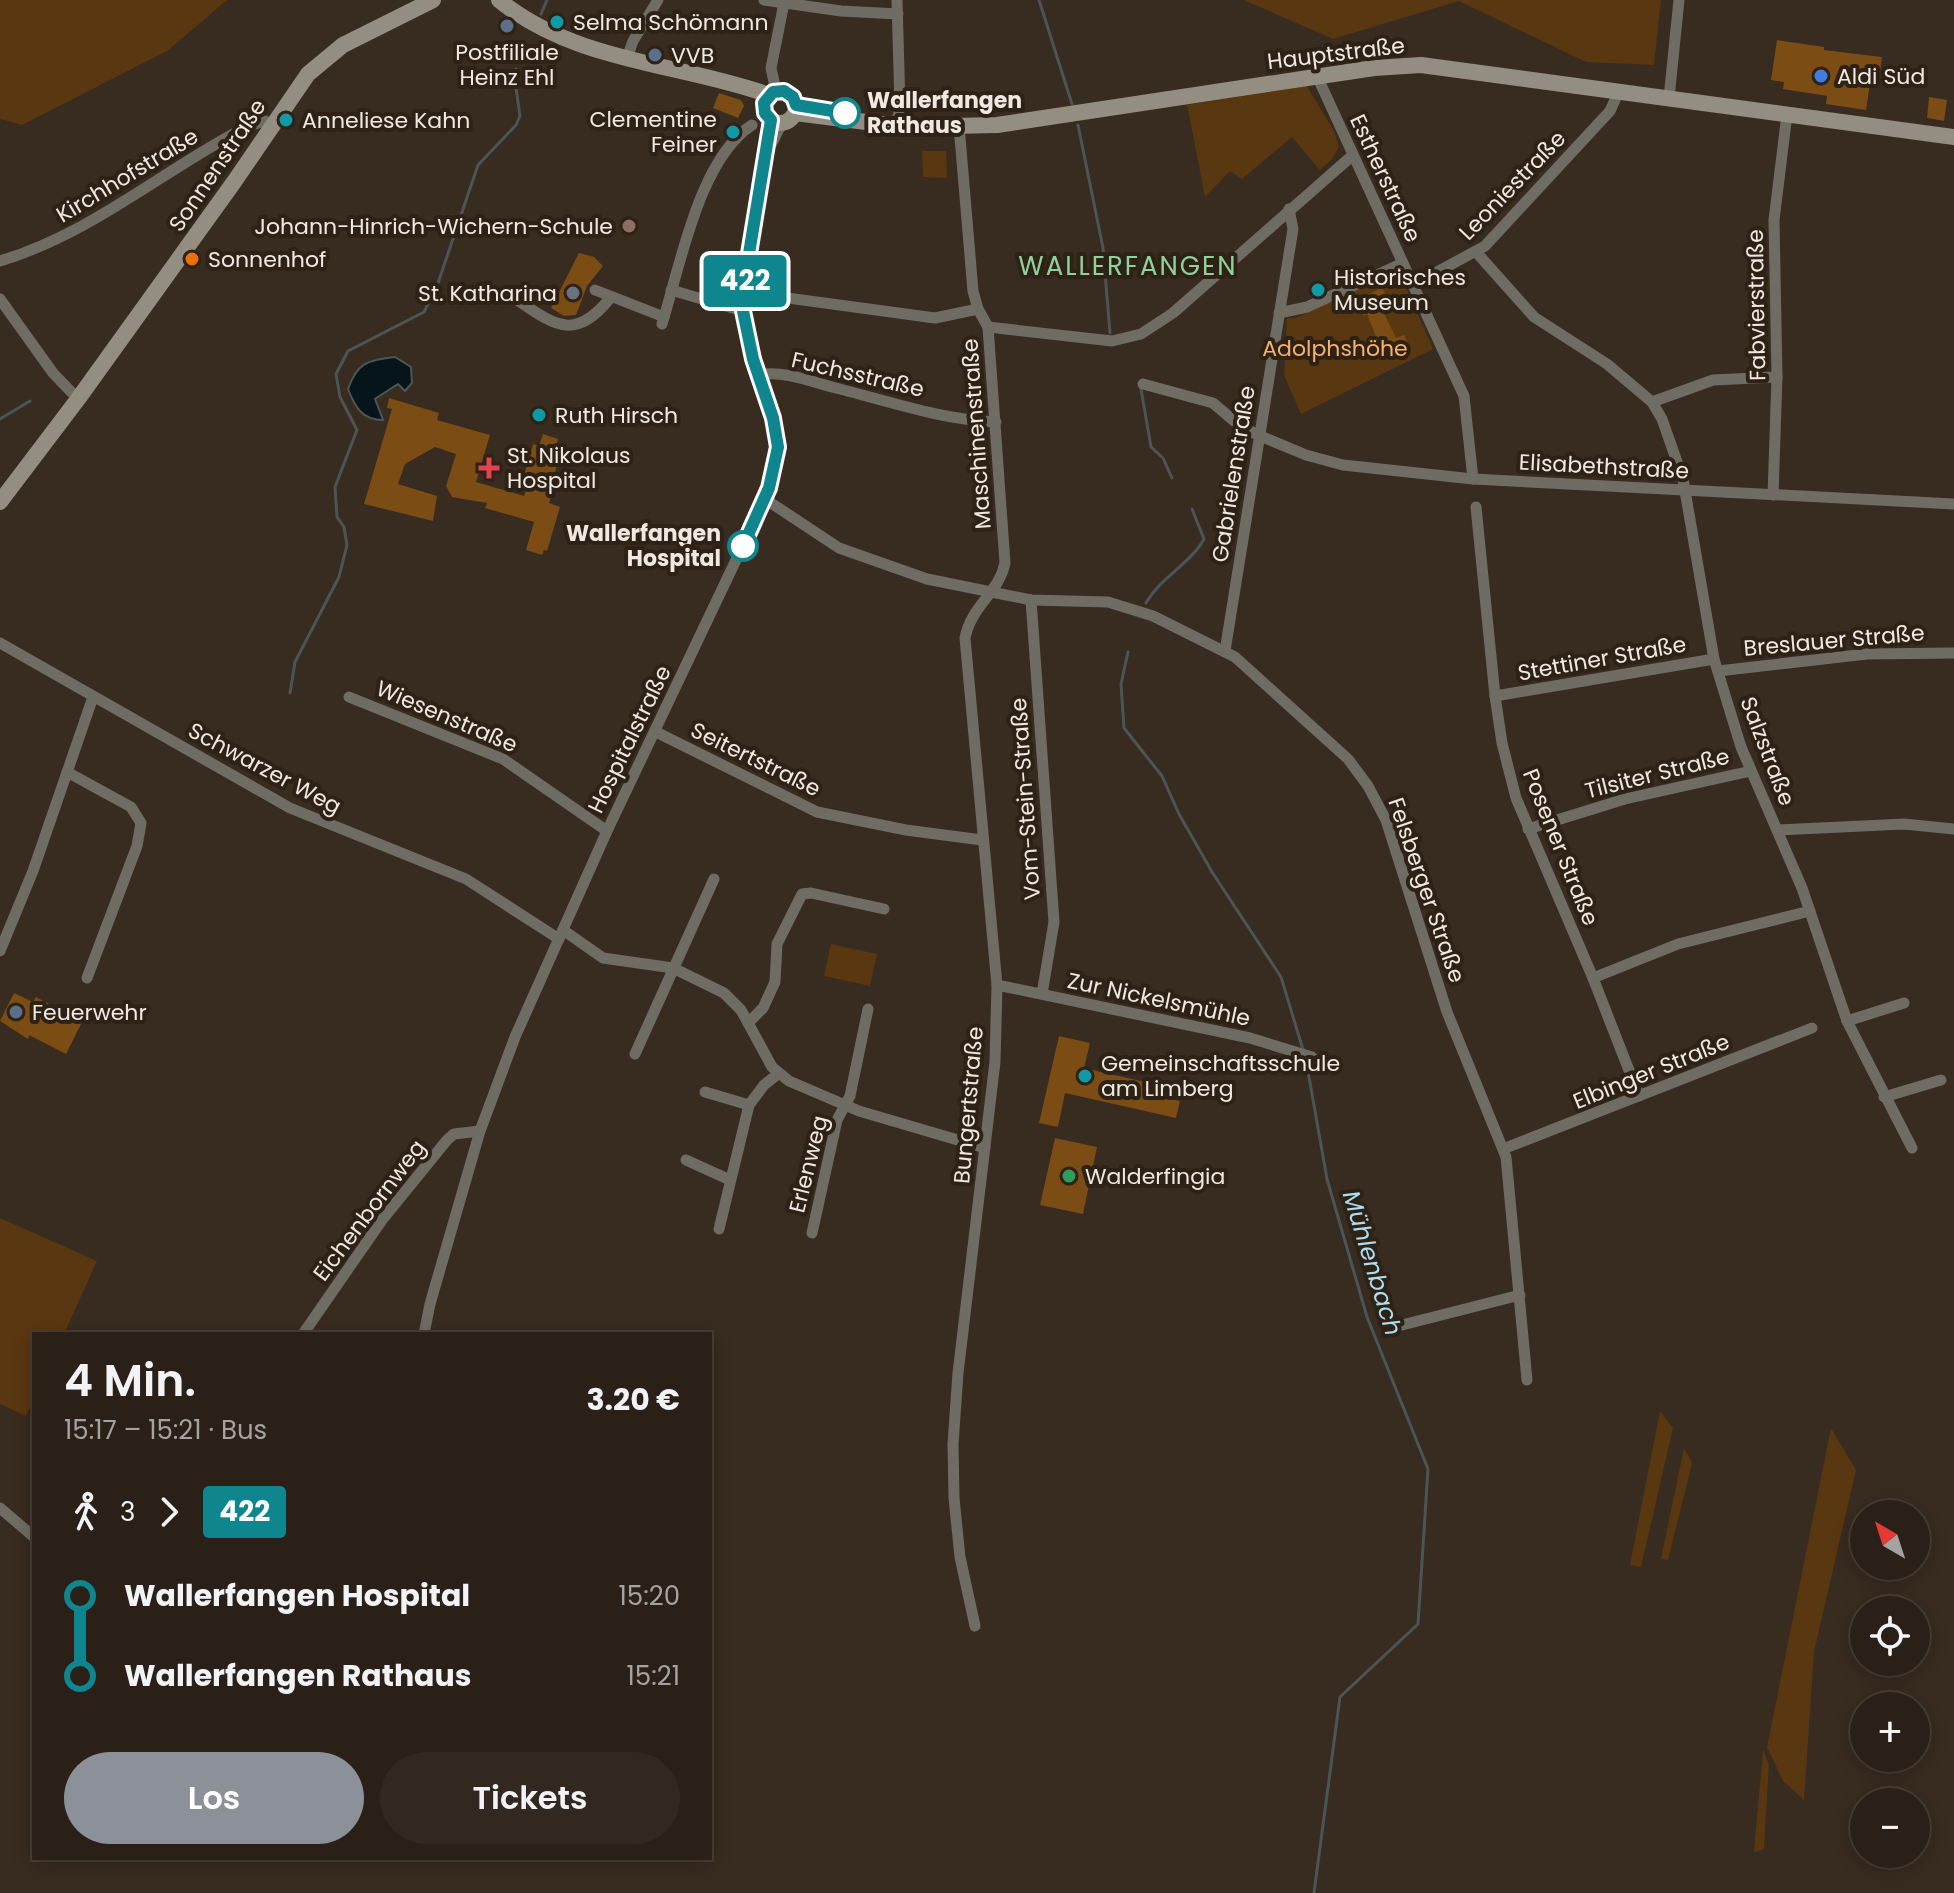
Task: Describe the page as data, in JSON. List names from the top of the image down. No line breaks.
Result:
{"streets":{"main road":["Hauptstraße","Sonnenstraße"],"street":["Kirchhofstraße","Estherstraße","Leoniestraße","Fabvierstraße","Fuchsstraße","Maschinenstraße","Elisabethstraße","Gabrielenstraße","Breslauer Straße","Stettiner Straße","Wiesenstraße","Hospitalstraße","Salzstraße","Seitertstraße","Schwarzer Weg","Tilsiter Straße","Vom-Stein-Straße","Posener Straße","Felsberger Straße","Zur Nickelsmühle","Elbinger Straße","Bungertstraße","Erlenweg","Eichenbornweg"]},"crossings":[["Hauptstraße","Estherstraße"],["Hauptstraße","Leoniestraße"],["Hauptstraße","Fabvierstraße"],["Hauptstraße","Maschinenstraße"],["Hauptstraße","Hospitalstraße"],["Sonnenstraße","Kirchhofstraße"],["Estherstraße","Leoniestraße"],["Estherstraße","Elisabethstraße"],["Fabvierstraße","Elisabethstraße"],["Fuchsstraße","Maschinenstraße"],["Fuchsstraße","Hospitalstraße"],["Maschinenstraße","Felsberger Straße"],["Maschinenstraße","Bungertstraße"],["Elisabethstraße","Gabrielenstraße"],["Elisabethstraße","Salzstraße"],["Gabrielenstraße","Felsberger Straße"],["Breslauer Straße","Stettiner Straße"],["Breslauer Straße","Salzstraße"],["Stettiner Straße","Salzstraße"],["Stettiner Straße","Posener Straße"],["Wiesenstraße","Hospitalstraße"],["Hospitalstraße","Seitertstraße"],["Hospitalstraße","Schwarzer Weg"],["Hospitalstraße","Felsberger Straße"],["Hospitalstraße","Eichenbornweg"],["Salzstraße","Tilsiter Straße"],["Seitertstraße","Bungertstraße"],["Tilsiter Straße","Posener Straße"],["Vom-Stein-Straße","Felsberger Straße"],["Vom-Stein-Straße","Zur Nickelsmühle"],["Posener Straße","Elbinger Straße"],["Felsberger Straße","Elbinger Straße"],["Felsberger Straße","Bungertstraße"],["Zur Nickelsmühle","Bungertstraße"]],"districts":["WALLERFANGEN"],"water":["Mühlenbach"],"parks":["Adolphshöhe"],"places":{"other":["Selma Schömann","Postfiliale Heinz Ehl","VVB","Aldi Süd","Wallerfangen Rathaus","Anneliese Kahn","Clementine Feiner","Johann-Hinrich-Wichern-Schule","Sonnenhof","Historisches Museum","St. Katharina","Ruth Hirsch","Wallerfangen Hospital","Feuerwehr","Gemeinschaftsschule am Limberg","Walderfingia"],"health":["St. Nikolaus Hospital"]},"lines":["bus line 422"],"north":"top left","page":{"on_map":"422","heading":["4 Min.","15:17 – 15:21 · Bus","3.20 €"],"legs":["3","422"],"map_buttons":["+","−"],"list":[{"name":"Wallerfangen Hospital","value":"15:20"},{"name":"Wallerfangen Rathaus","value":"15:21"}],"buttons":["Los","Tickets"]}}
